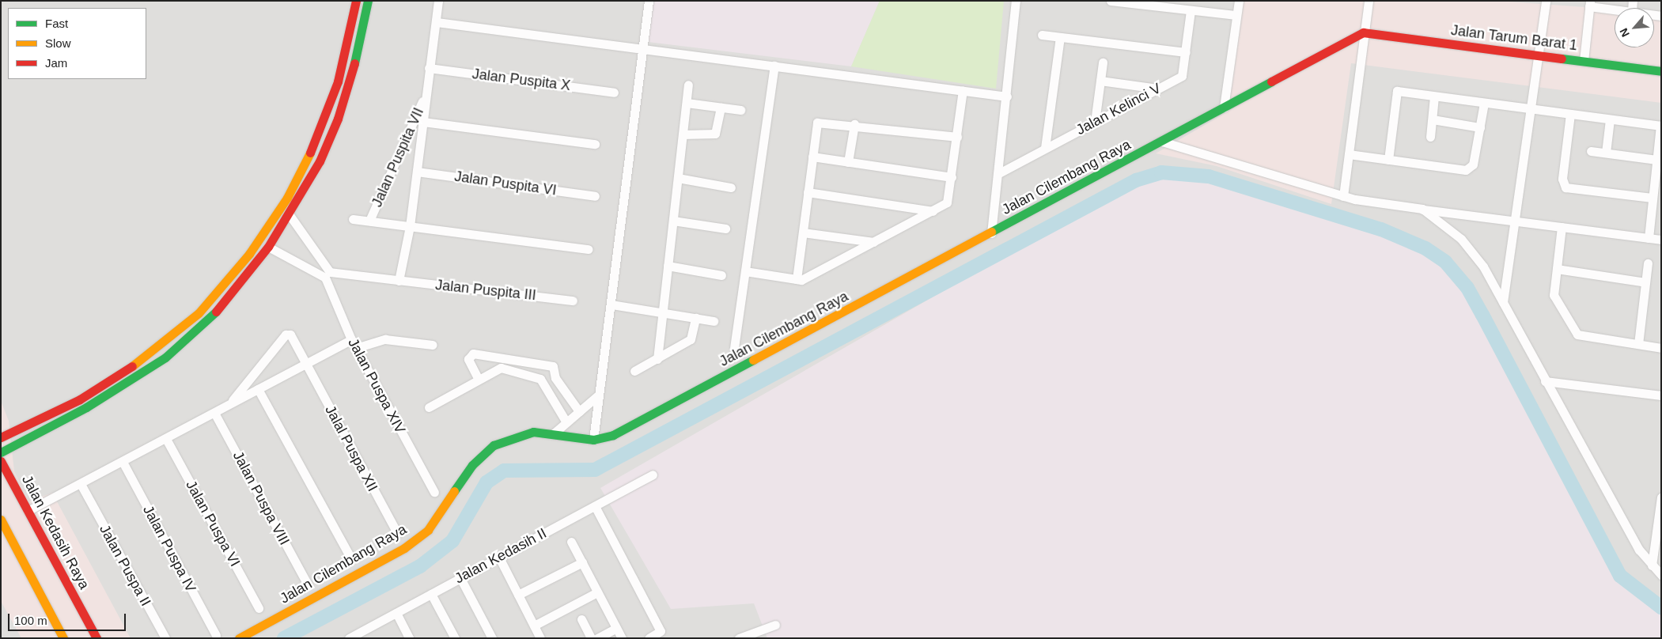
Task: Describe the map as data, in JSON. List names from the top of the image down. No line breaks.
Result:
{"streets":{"street":["Jalan Tarum Barat 1","Jalan Puspita X","Jalan Kelinci V","Jalan Puspita VII","Jalan Cilembang Raya","Jalan Puspita VI","Jalan Puspita III","Jalan Puspa XIV","Jalal Puspa XII","Jalan Puspa VIII","Jalan Puspa VI","Jalan Kedasih Raya","Jalan Puspa IV","Jalan Kedasih II","Jalan Puspa II"]},"crossings":[["Jalan Tarum Barat 1","Jalan Cilembang Raya"],["Jalan Puspita X","Jalan Puspita VII"],["Jalan Puspita VII","Jalan Puspita VI"],["Jalan Puspita VII","Jalan Puspita III"],["Jalan Puspita III","Jalan Puspa XIV"]],"legend":["Fast","Slow","Jam"],"scale_bar":"100 m","north":"bottom left"}
